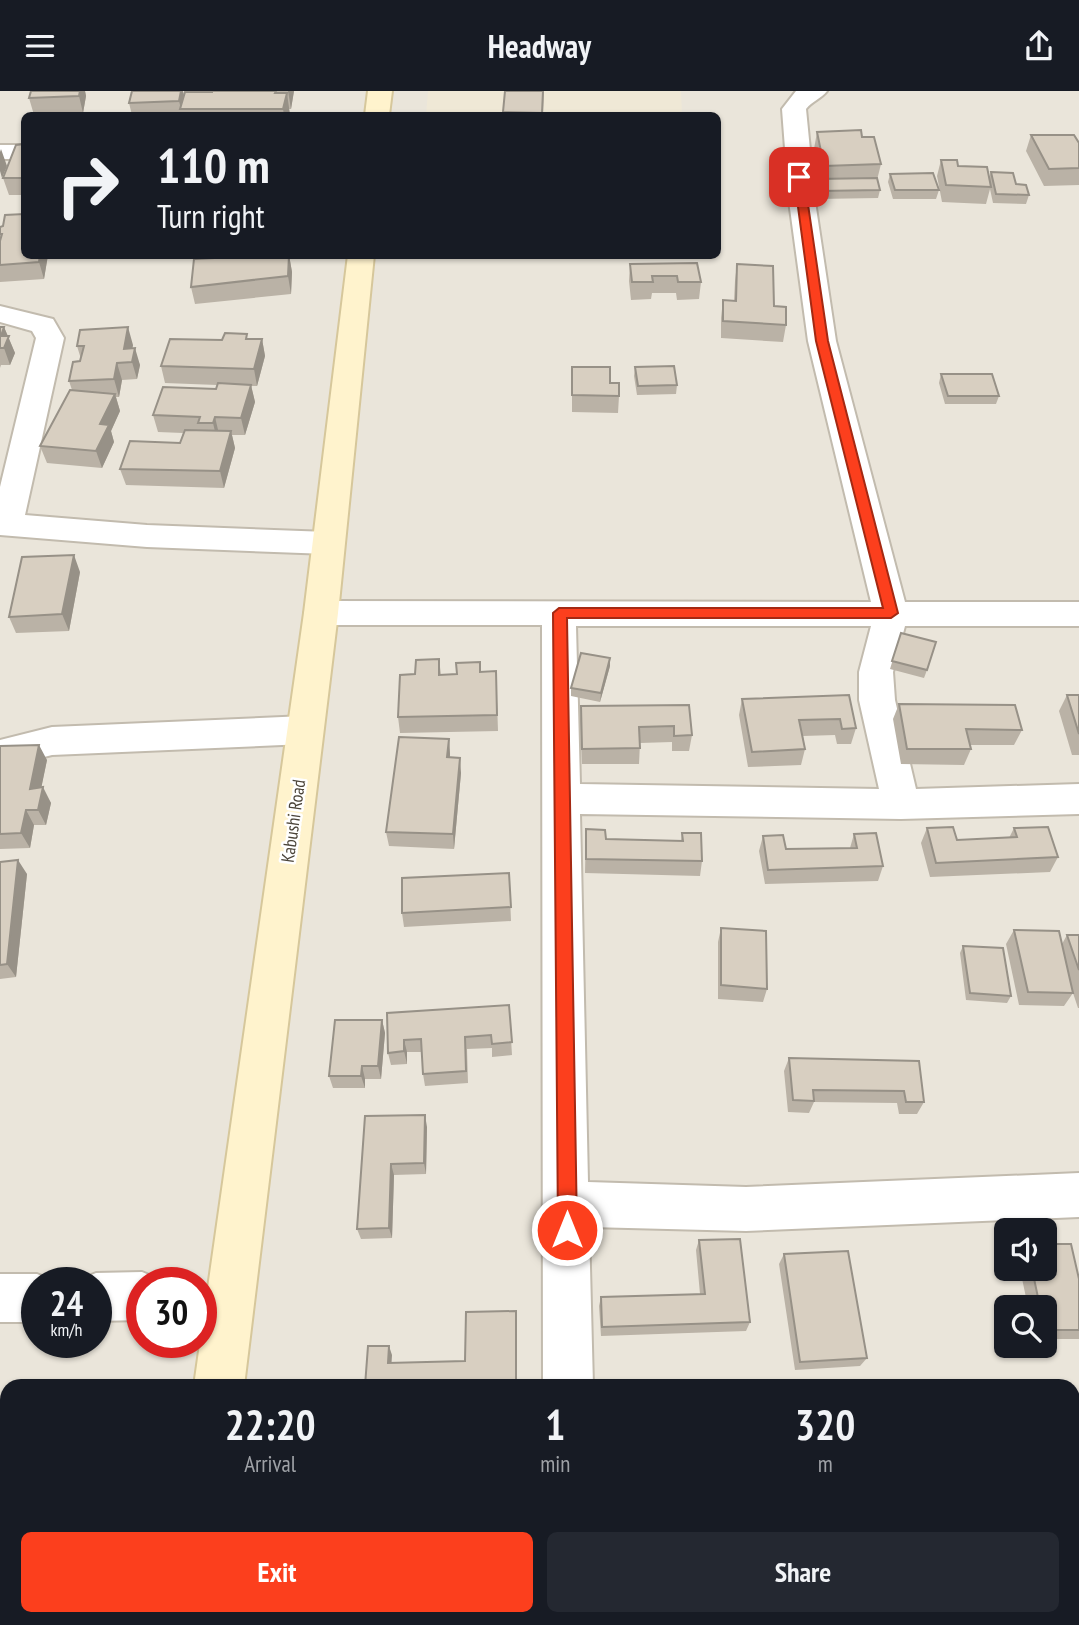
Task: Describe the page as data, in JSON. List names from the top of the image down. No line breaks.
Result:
{"streets":{"main road":["Kabushi Road"]},"page":{"header":"Headway","turn":["110 m","Turn right"],"speed":"24 km/h","limit":"30","eta":["22:20","Arrival","1","min","320","m"],"buttons":["Exit","Share"]}}
